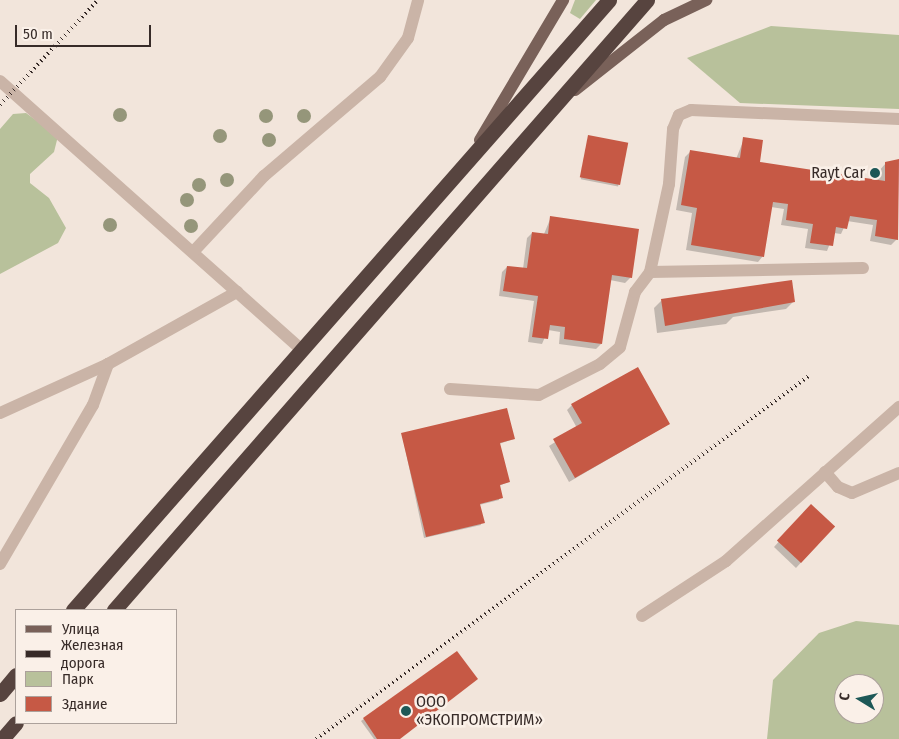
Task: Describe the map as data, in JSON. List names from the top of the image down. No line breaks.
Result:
{"places":["Rayt Car","ООО «ЭКОПРОМСТРИМ»"],"legend":["Улица","Железная дорога","Парк","Здание"],"scale_bar":"50 m","north":"left"}
